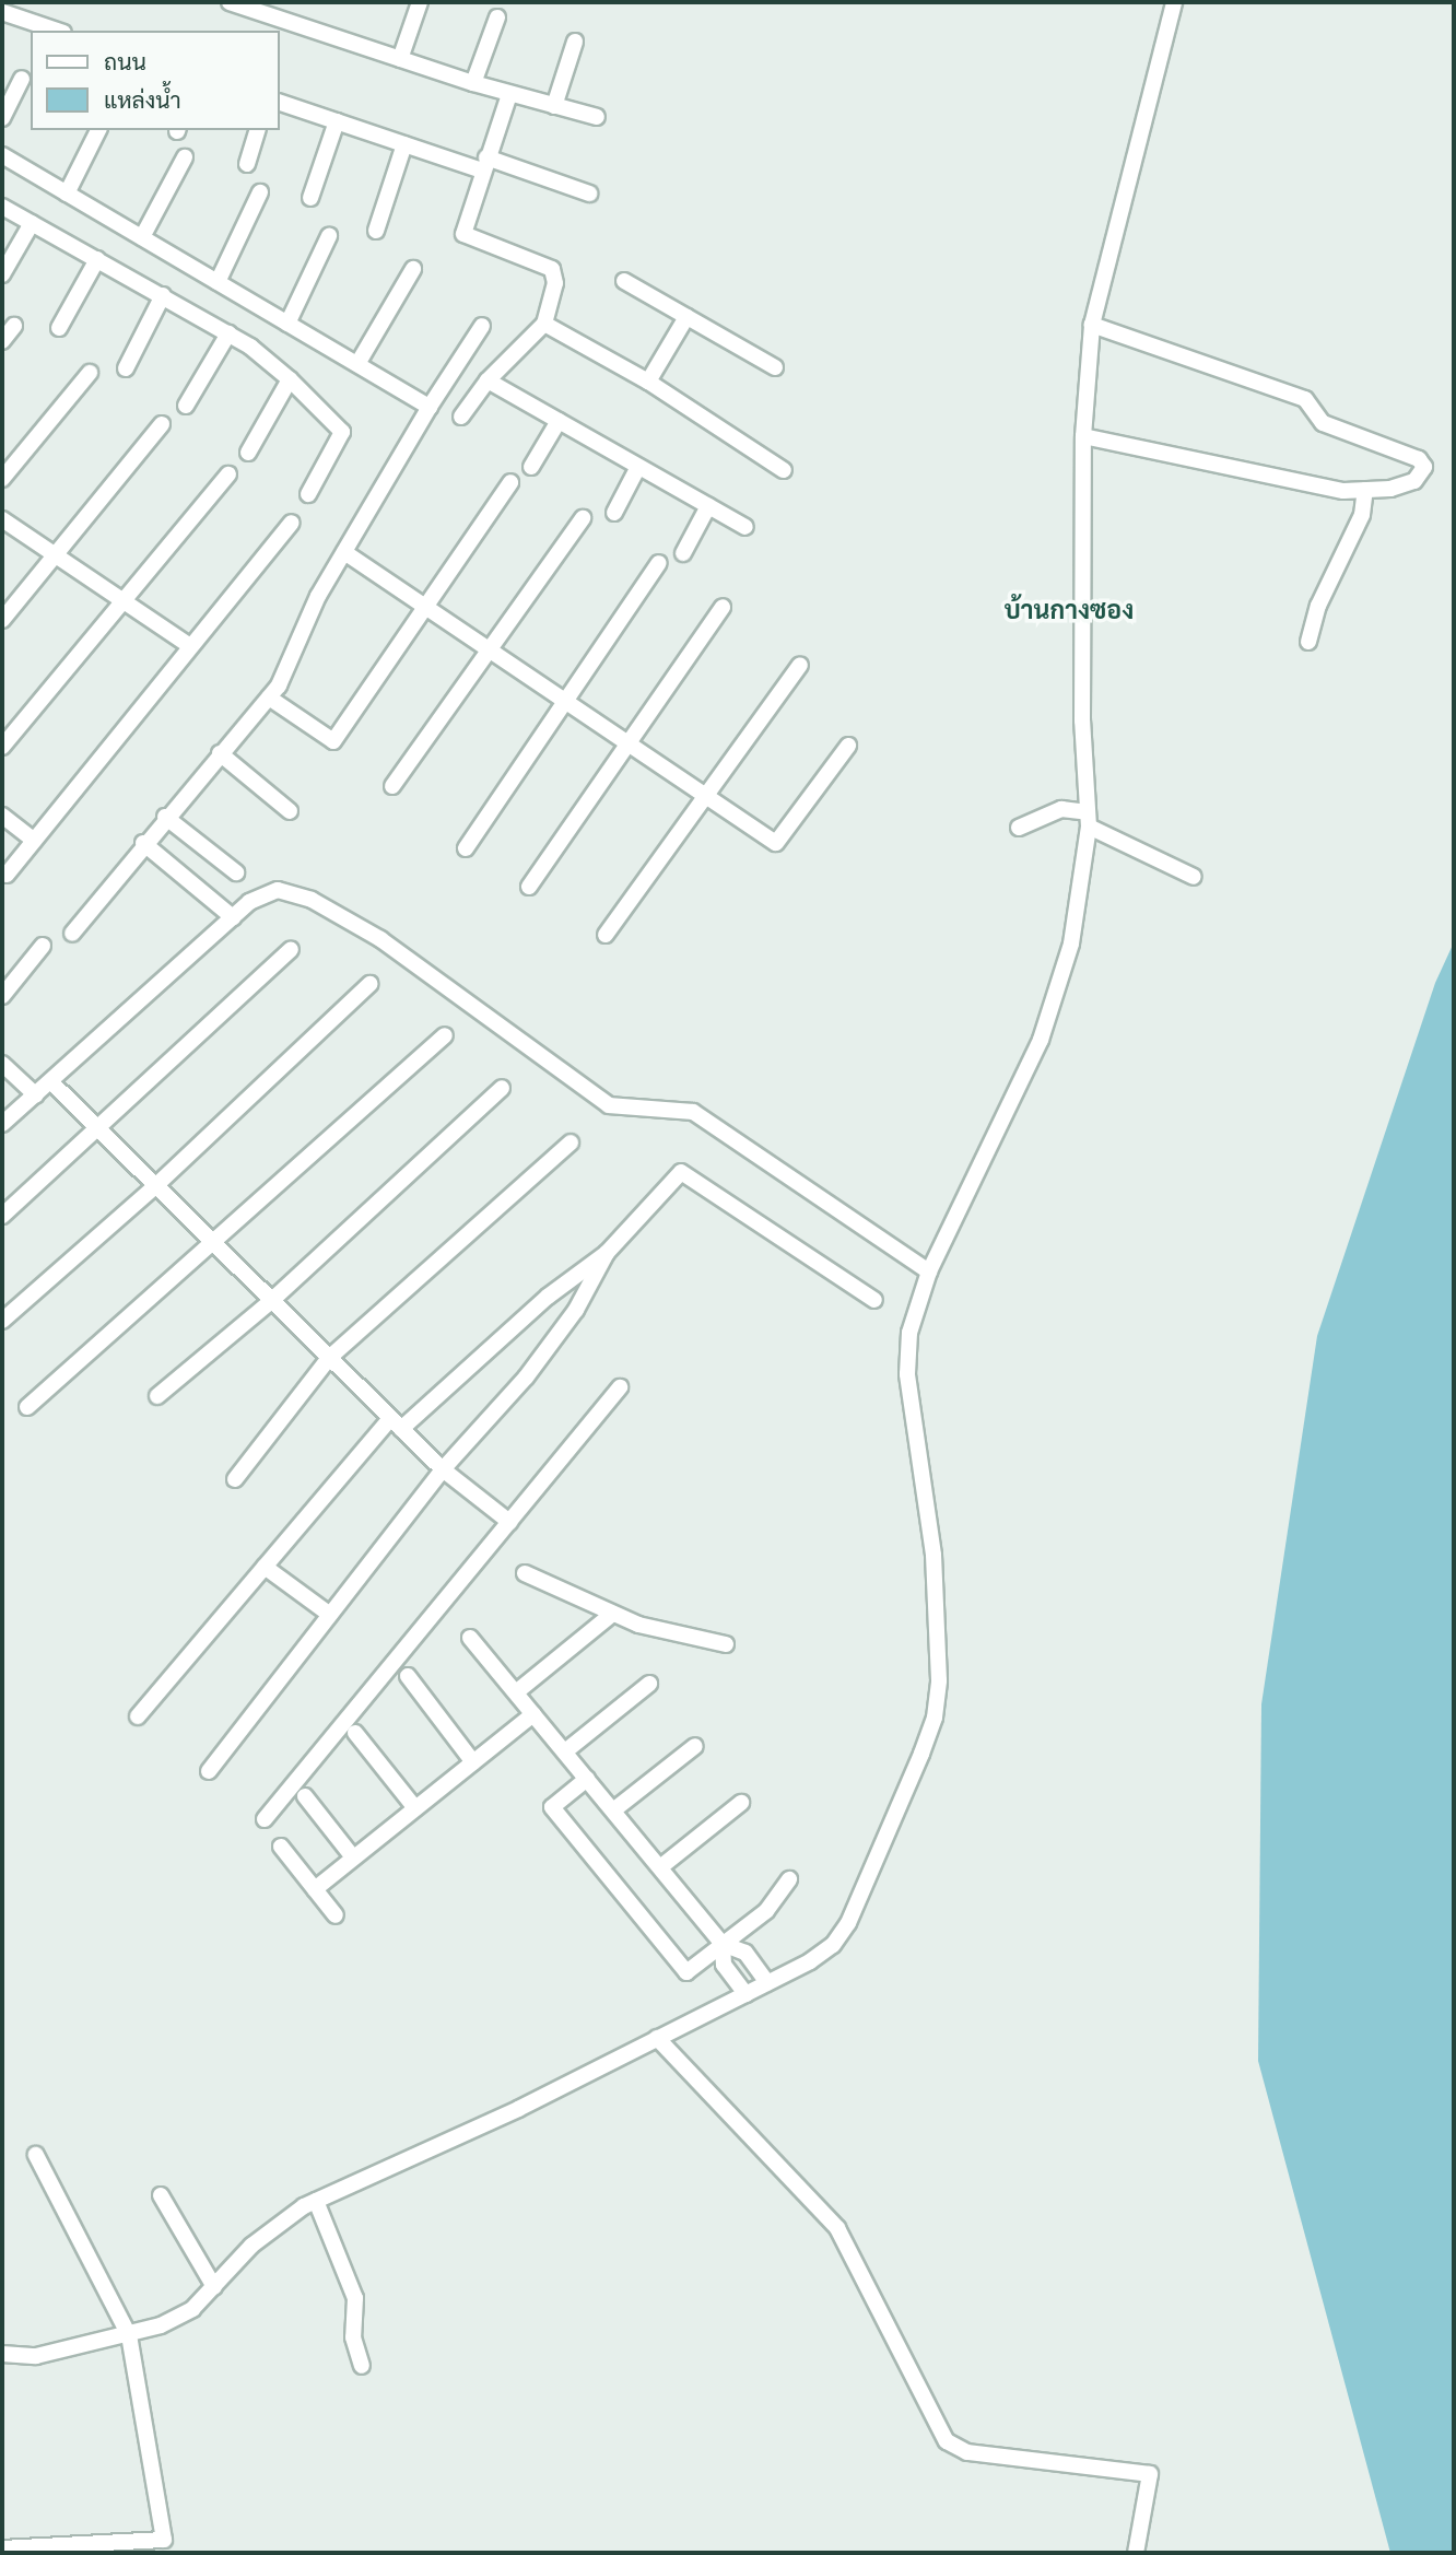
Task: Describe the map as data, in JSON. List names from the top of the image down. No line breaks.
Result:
{"districts":["บ้านกางซอง"],"legend":["ถนน","แหล่งน้ำ"]}
